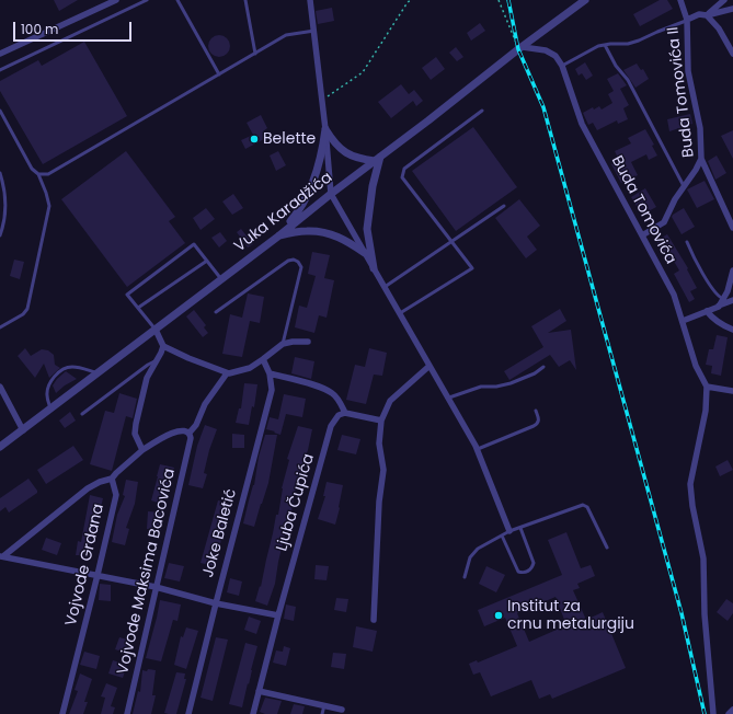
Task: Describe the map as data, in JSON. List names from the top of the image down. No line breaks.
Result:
{"streets":{"street":["Buda Tomovića II","Buda Tomovića","Vuka Karadžića","Ljuba Čupića","Joke Baletić","Vojvode Grdana","Vojvode Maksima Bacovića"]},"crossings":[["Buda Tomovića","Vuka Karadžića"]],"places":["Belette","Institut za crnu metalurgiju"],"scale_bar":"100 m"}
